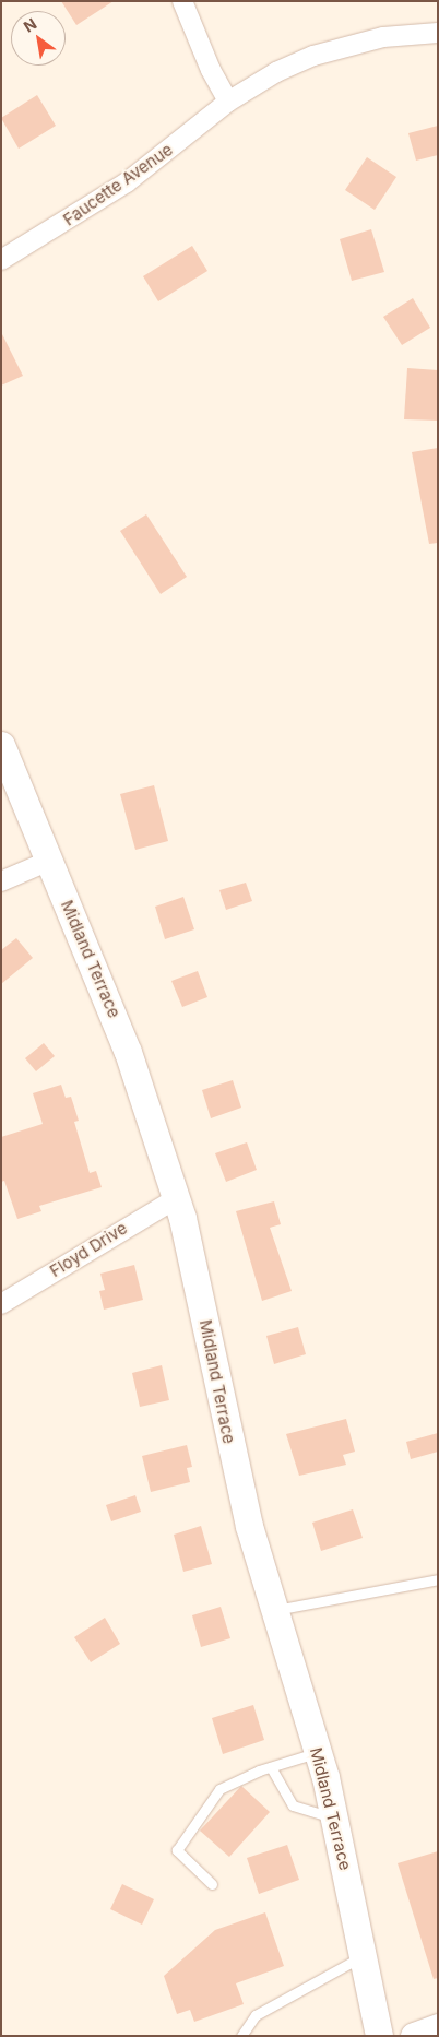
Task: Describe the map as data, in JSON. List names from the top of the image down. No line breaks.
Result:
{"streets":{"street":["Faucette Avenue","Midland Terrace","Floyd Drive"]},"crossings":[["Midland Terrace","Floyd Drive"]],"north":"top left"}
